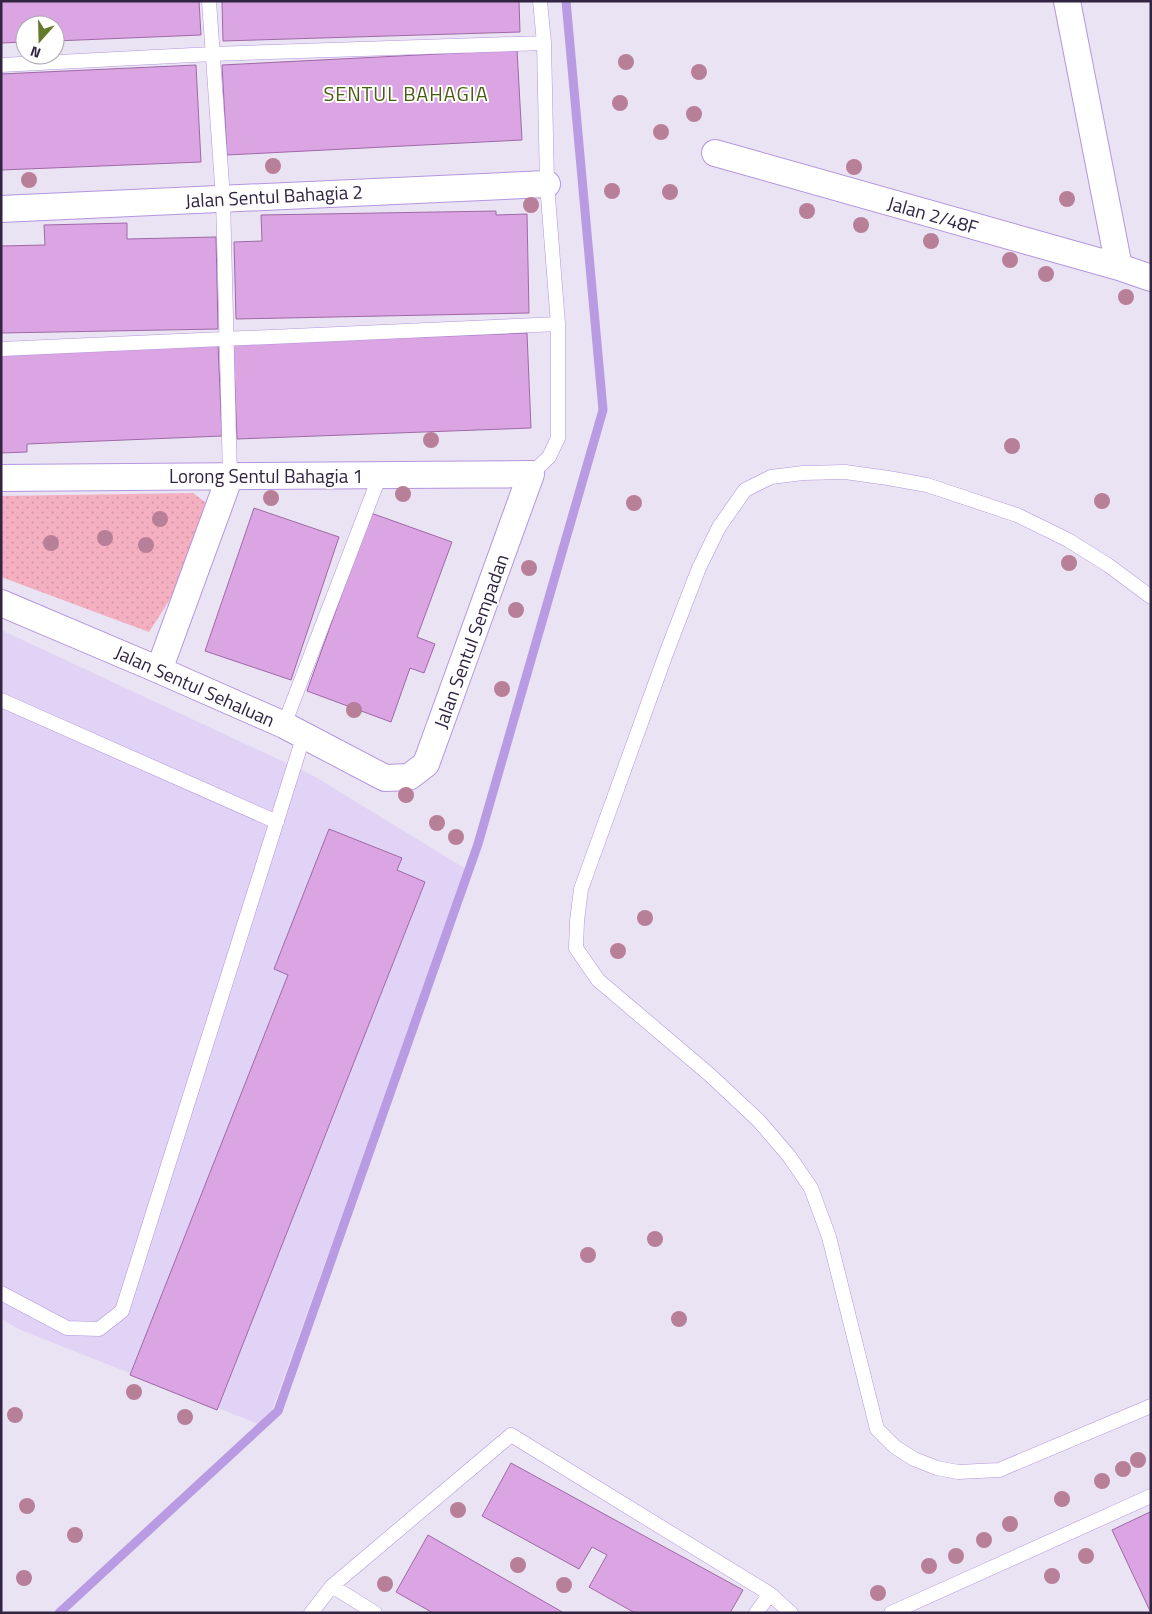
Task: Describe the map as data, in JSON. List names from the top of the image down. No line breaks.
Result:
{"streets":{"street":["Jalan Sentul Bahagia 2","Jalan 2/48F","Lorong Sentul Bahagia 1","Jalan Sentul Sempadan","Jalan Sentul Sehaluan"]},"crossings":[["Lorong Sentul Bahagia 1","Jalan Sentul Sempadan"],["Jalan Sentul Sempadan","Jalan Sentul Sehaluan"]],"districts":["SENTUL BAHAGIA"],"north":"bottom"}
